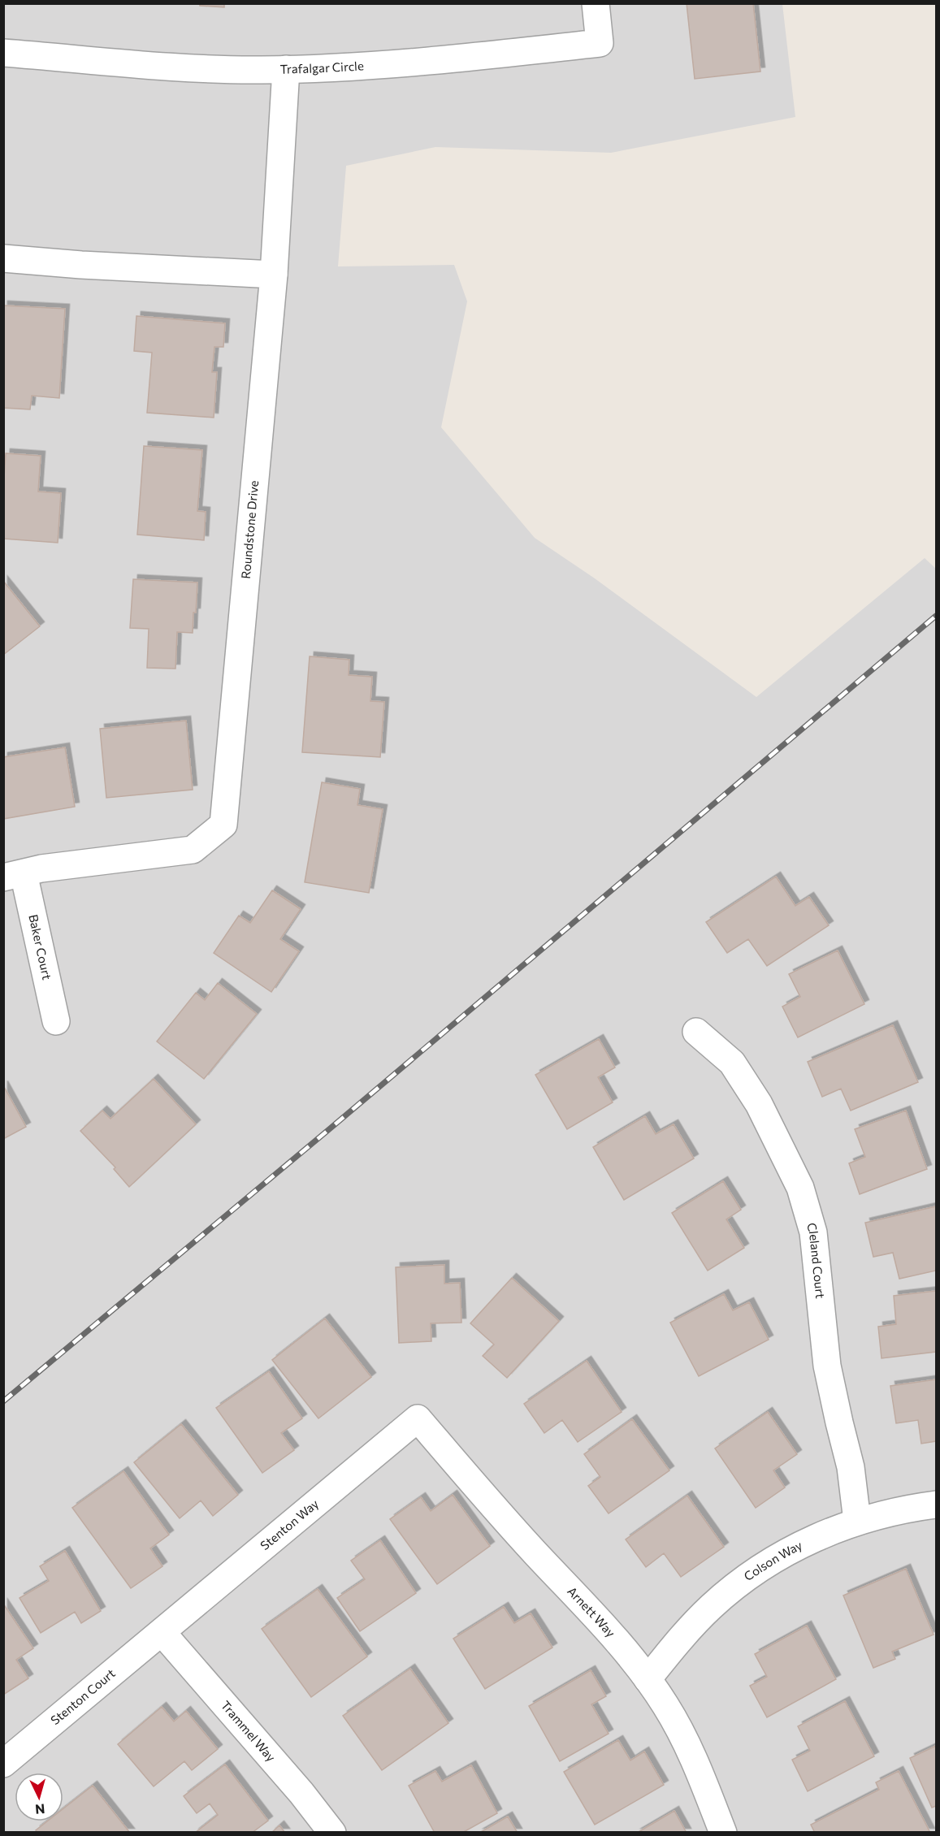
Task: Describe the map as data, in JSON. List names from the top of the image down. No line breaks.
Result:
{"streets":{"street":["Trafalgar Circle","Roundstone Drive","Baker Court","Cleland Court","Stenton Way","Colson Way","Arnett Way","Stenton Court","Trammel Way"]},"crossings":[["Trafalgar Circle","Roundstone Drive"],["Roundstone Drive","Baker Court"],["Cleland Court","Colson Way"],["Stenton Way","Arnett Way"],["Stenton Way","Stenton Court"],["Stenton Way","Trammel Way"],["Colson Way","Arnett Way"],["Stenton Court","Trammel Way"]],"north":"bottom"}
